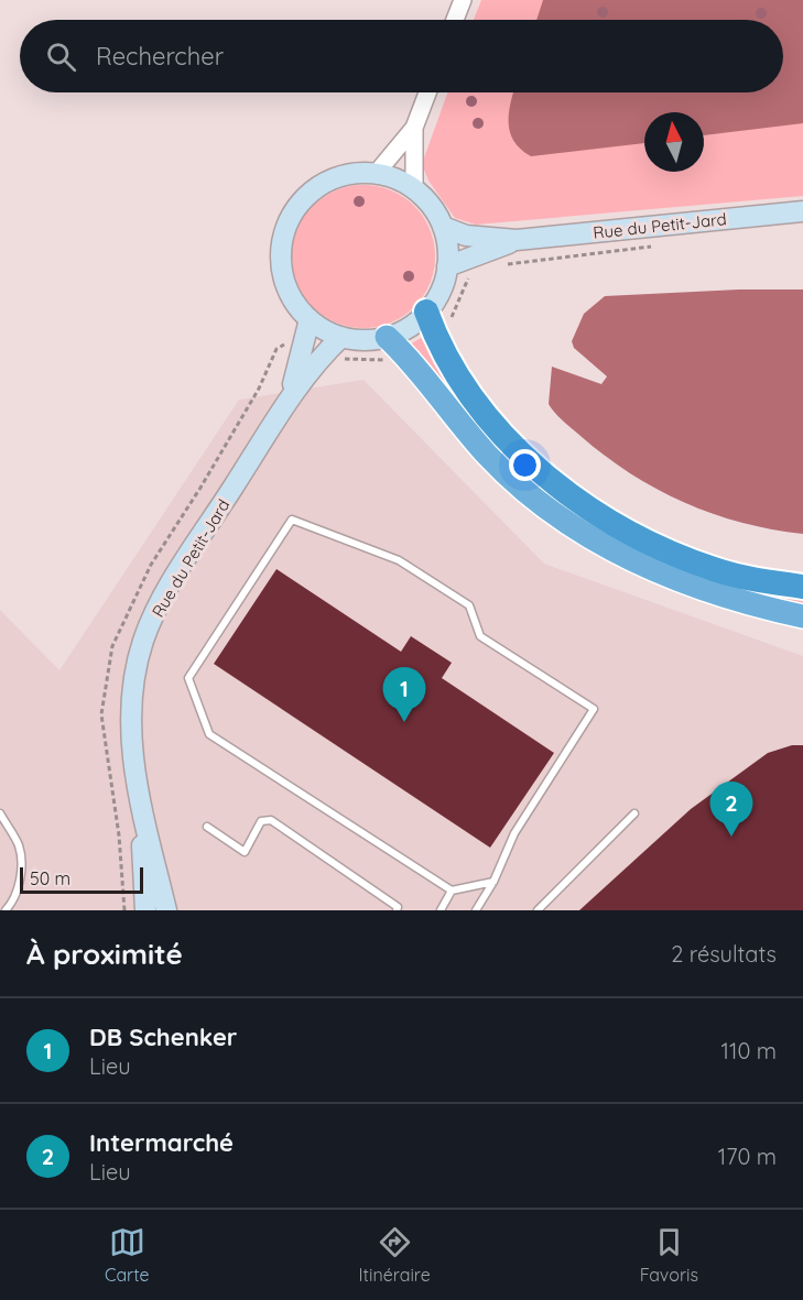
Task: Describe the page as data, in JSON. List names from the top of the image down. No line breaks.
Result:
{"streets":{"main road":["Rue du Petit-Jard"]},"scale_bar":"50 m","north":"top","page":{"search":"Rechercher","pins":["1","2"],"scale":"50 m","heading":["À proximité","2 résultats"],"list":[{"mark":"1","name":"DB Schenker","note":"Lieu","value":"110 m"},{"mark":"2","name":"Intermarché","note":"Lieu","value":"170 m"}],"nav":["Carte","Itinéraire","Favoris"]}}
